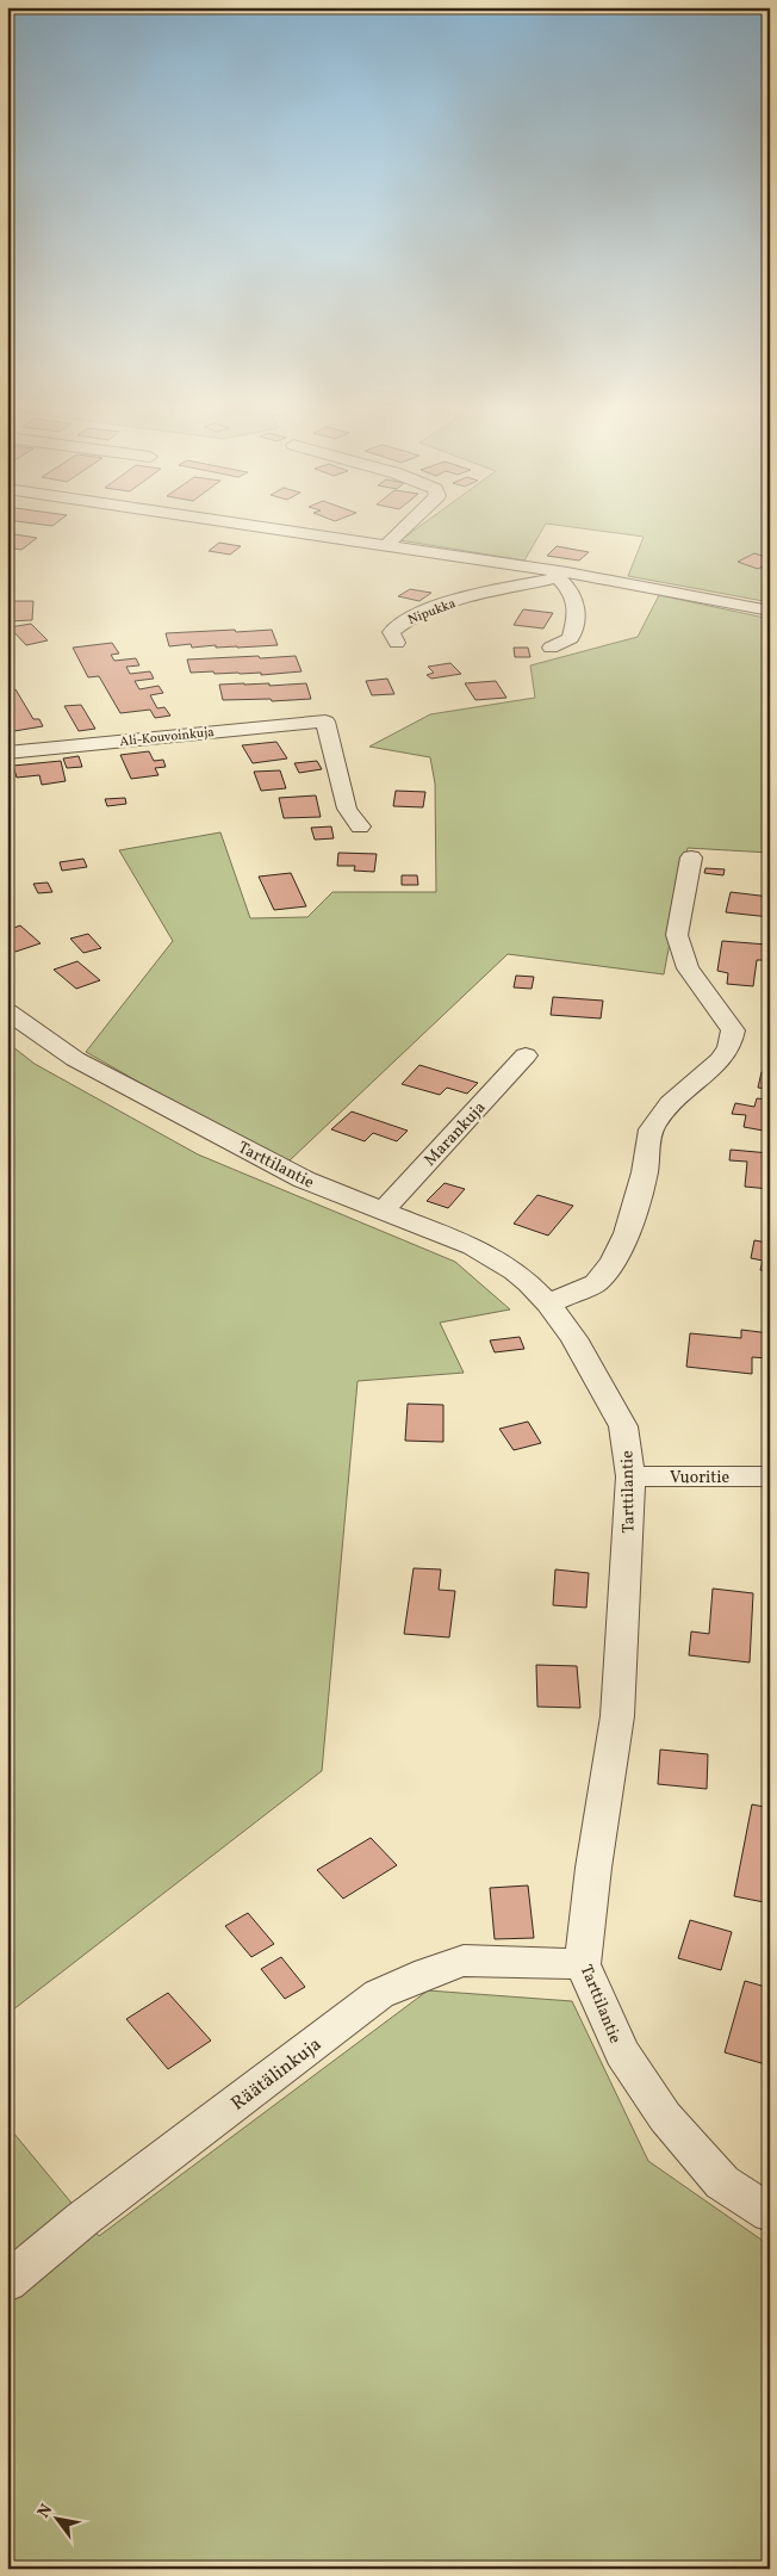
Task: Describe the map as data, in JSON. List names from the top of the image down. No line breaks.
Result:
{"streets":{"street":["Nipukka","Ali-Kouvoinkuja","Marankuja","Tarttilantie","Vuoritie","Räätälinkuja"]},"crossings":[["Marankuja","Tarttilantie"],["Tarttilantie","Vuoritie"],["Tarttilantie","Räätälinkuja"]],"north":"top left"}
